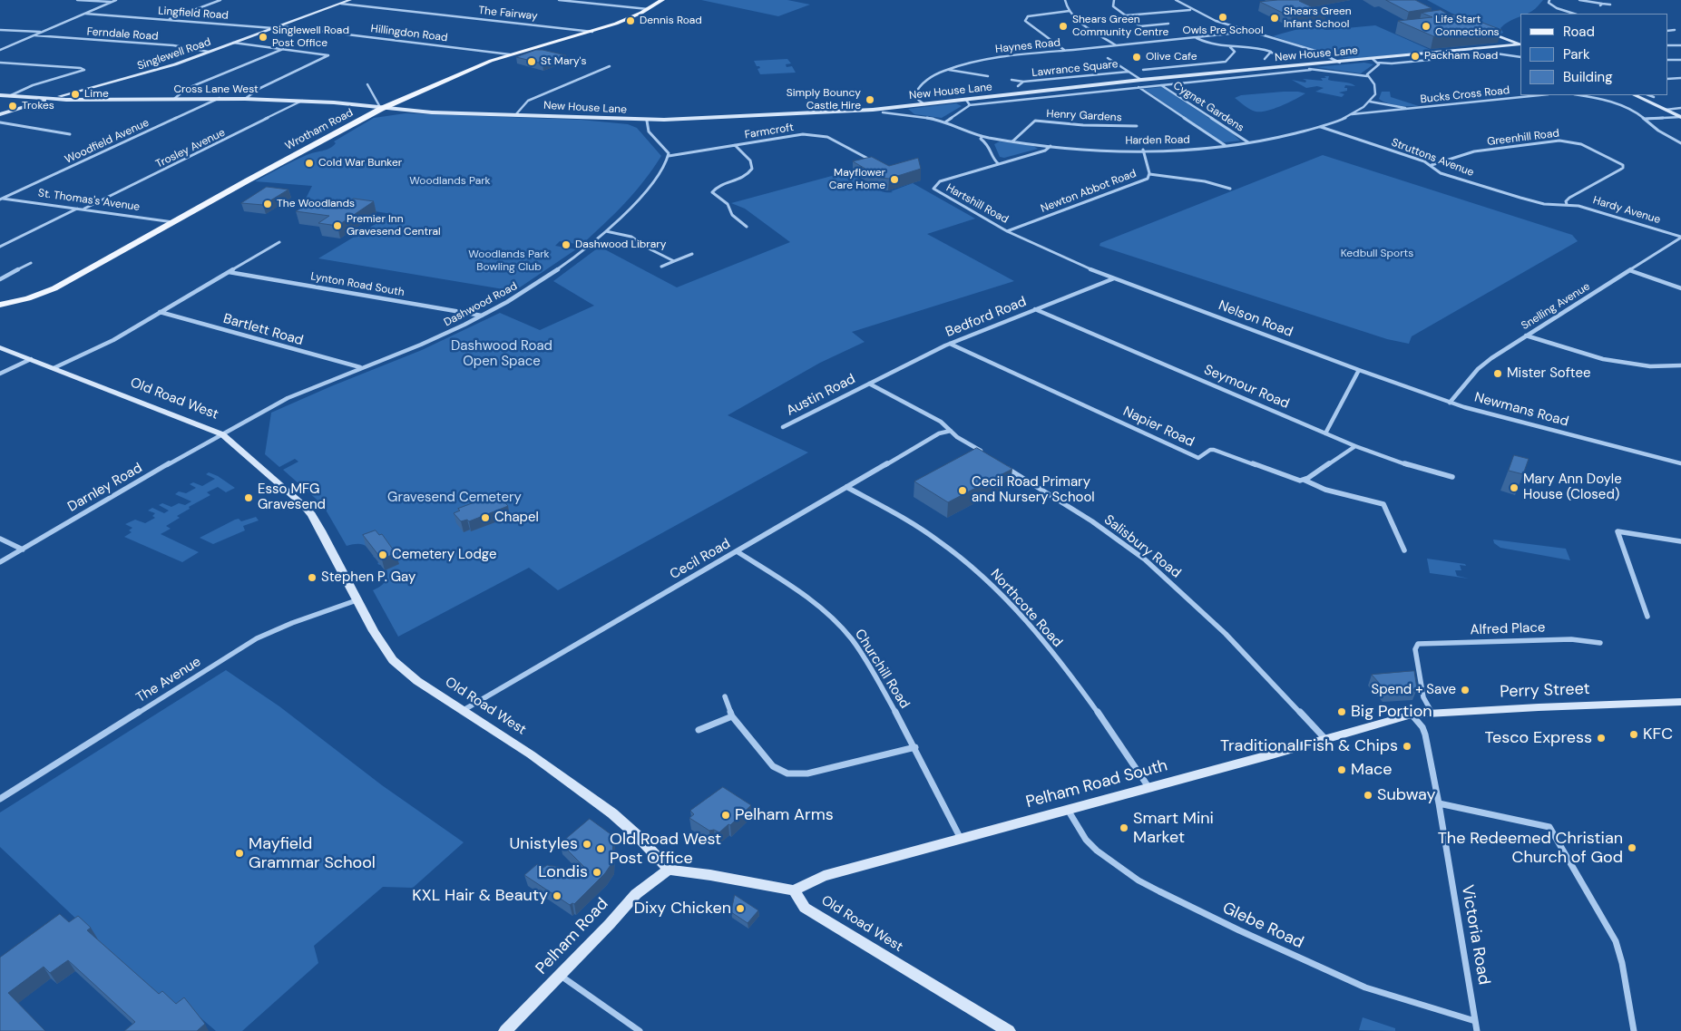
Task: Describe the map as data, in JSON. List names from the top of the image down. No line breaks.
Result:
{"streets":{"main road":["Wrotham Road"],"street":["Lingfield Road","The Fairway","Hillingdon Road","Ferndale Road","Haynes Road","Singlewell Road","New House Lane","Lawrance Square","Cross Lane West","Bucks Cross Road","Cygnet Gardens","Henry Gardens","Farmcroft","Greenhill Road","Harden Road","Woodfield Avenue","Trosley Avenue","Struttons Avenue","Newton Abbot Road","St. Thomas's Avenue","Hartshill Road","Hardy Avenue","Lynton Road South","Dashwood Road","Snelling Avenue","Bedford Road","Nelson Road","Bartlett Road","Seymour Road","Austin Road","Old Road West","Newmans Road","Napier Road","Darnley Road","Salisbury Road","Cecil Road","Northcote Road","Alfred Place","Churchill Road","The Avenue","Perry Street","Pelham Road South","Glebe Road","Victoria Road","Pelham Road"]},"crossings":[["Lingfield Road","Singlewell Road"],["The Fairway","Singlewell Road"],["The Fairway","Wrotham Road"],["Hillingdon Road","Singlewell Road"],["Hillingdon Road","Wrotham Road"],["Ferndale Road","Singlewell Road"],["Haynes Road","New House Lane"],["Singlewell Road","Cross Lane West"],["New House Lane","Lawrance Square"],["New House Lane","Cross Lane West"],["New House Lane","Cygnet Gardens"],["New House Lane","Wrotham Road"],["New House Lane","Harden Road"],["Cross Lane West","Wrotham Road"],["Cross Lane West","Woodfield Avenue"],["Cross Lane West","Trosley Avenue"],["Bucks Cross Road","Harden Road"],["Cygnet Gardens","Harden Road"],["Henry Gardens","Harden Road"],["Wrotham Road","St. Thomas's Avenue"],["Farmcroft","Dashwood Road"],["Greenhill Road","Struttons Avenue"],["Greenhill Road","Hardy Avenue"],["Harden Road","Struttons Avenue"],["Harden Road","Newton Abbot Road"],["Harden Road","Hartshill Road"],["Woodfield Avenue","St. Thomas's Avenue"],["Trosley Avenue","St. Thomas's Avenue"],["Struttons Avenue","Hardy Avenue"],["Newton Abbot Road","Hartshill Road"],["Hartshill Road","Nelson Road"],["Hardy Avenue","Snelling Avenue"],["Lynton Road South","Dashwood Road"],["Dashwood Road","Bartlett Road"],["Dashwood Road","Old Road West"],["Dashwood Road","Darnley Road"],["Snelling Avenue","Newmans Road"],["Bedford Road","Nelson Road"],["Bedford Road","Seymour Road"],["Bedford Road","Austin Road"],["Bedford Road","Napier Road"],["Nelson Road","Newmans Road"],["Old Road West","Darnley Road"],["Old Road West","Cecil Road"],["Old Road West","The Avenue"],["Old Road West","Pelham Road South"],["Old Road West","Pelham Road"],["Salisbury Road","Pelham Road South"],["Cecil Road","Northcote Road"],["Cecil Road","Churchill Road"],["Northcote Road","Pelham Road South"],["Alfred Place","Perry Street"],["Churchill Road","Pelham Road South"],["Perry Street","Pelham Road South"],["Perry Street","Victoria Road"],["Pelham Road South","Glebe Road"],["Pelham Road South","Victoria Road"],["Glebe Road","Victoria Road"]],"parks":["Woodlands Park","Kedbull Sports","Woodlands Park Bowling Club","Dashwood Road Open Space","Gravesend Cemetery"],"places":["Owls Pre School","Shears Green Infant School","Dennis Road","Shears Green Community Centre","Life Start Connections","Singlewell Road Post Office","Packham Road","Olive Cafe","St Mary's","Lime","Simply Bouncy Castle Hire","Trokes","Cold War Bunker","Mayflower Care Home","The Woodlands","Premier Inn Gravesend Central","Dashwood Library","Mister Softee","Mary Ann Doyle House (Closed)","Cecil Road Primary and Nursery School","Esso MFG Gravesend","Chapel","Cemetery Lodge","Stephen P. Gay","Spend + Save","Big Portion","KFC","Tesco Express","Traditional Fish & Chips","Mace","Subway","Pelham Arms","Smart Mini Market","Unistyles","The Redeemed Christian Church of God","Old Road West Post Office","Mayfield Grammar School","Londis","KXL Hair & Beauty","Dixy Chicken"],"legend":["Road","Park","Building"]}
